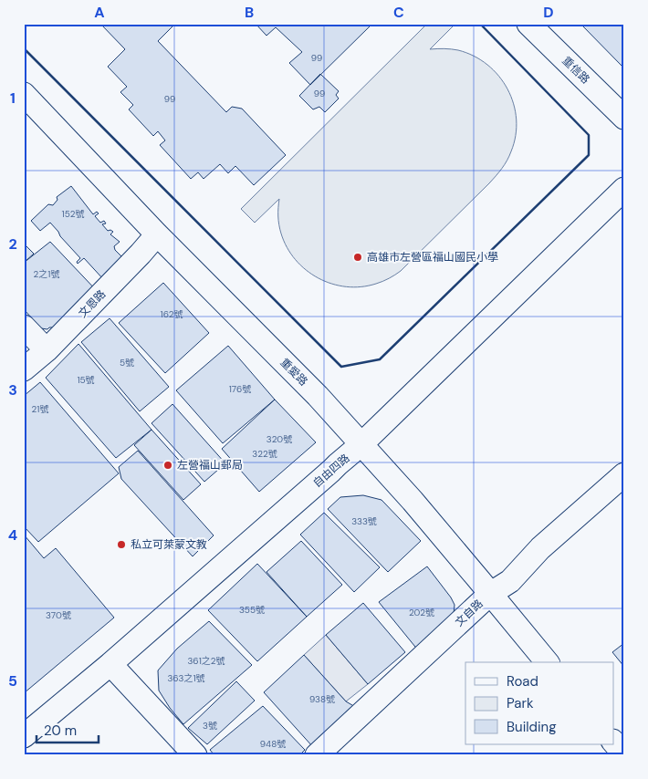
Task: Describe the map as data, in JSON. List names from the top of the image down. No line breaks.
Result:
{"streets":{"street":["重信路","文恩路","重愛路","自由四路","文自路"]},"crossings":[["文恩路","重愛路"],["重愛路","自由四路"],["重愛路","文自路"]],"places":["高雄市左營區福山國民小學","左營福山郵局","私立可萊蒙文教"],"house_numbers":["99","99","99","152號","2之1號","162號","5號","15號","176號","21號","320號","322號","333號","355號","202號","370號","361之2號","363之1號","938號","3號","948號"],"legend":["Road","Park","Building"],"scale_bar":"20 m","grid":{"columns":["A","B","C","D"],"rows":["1","2","3","4","5"]}}
